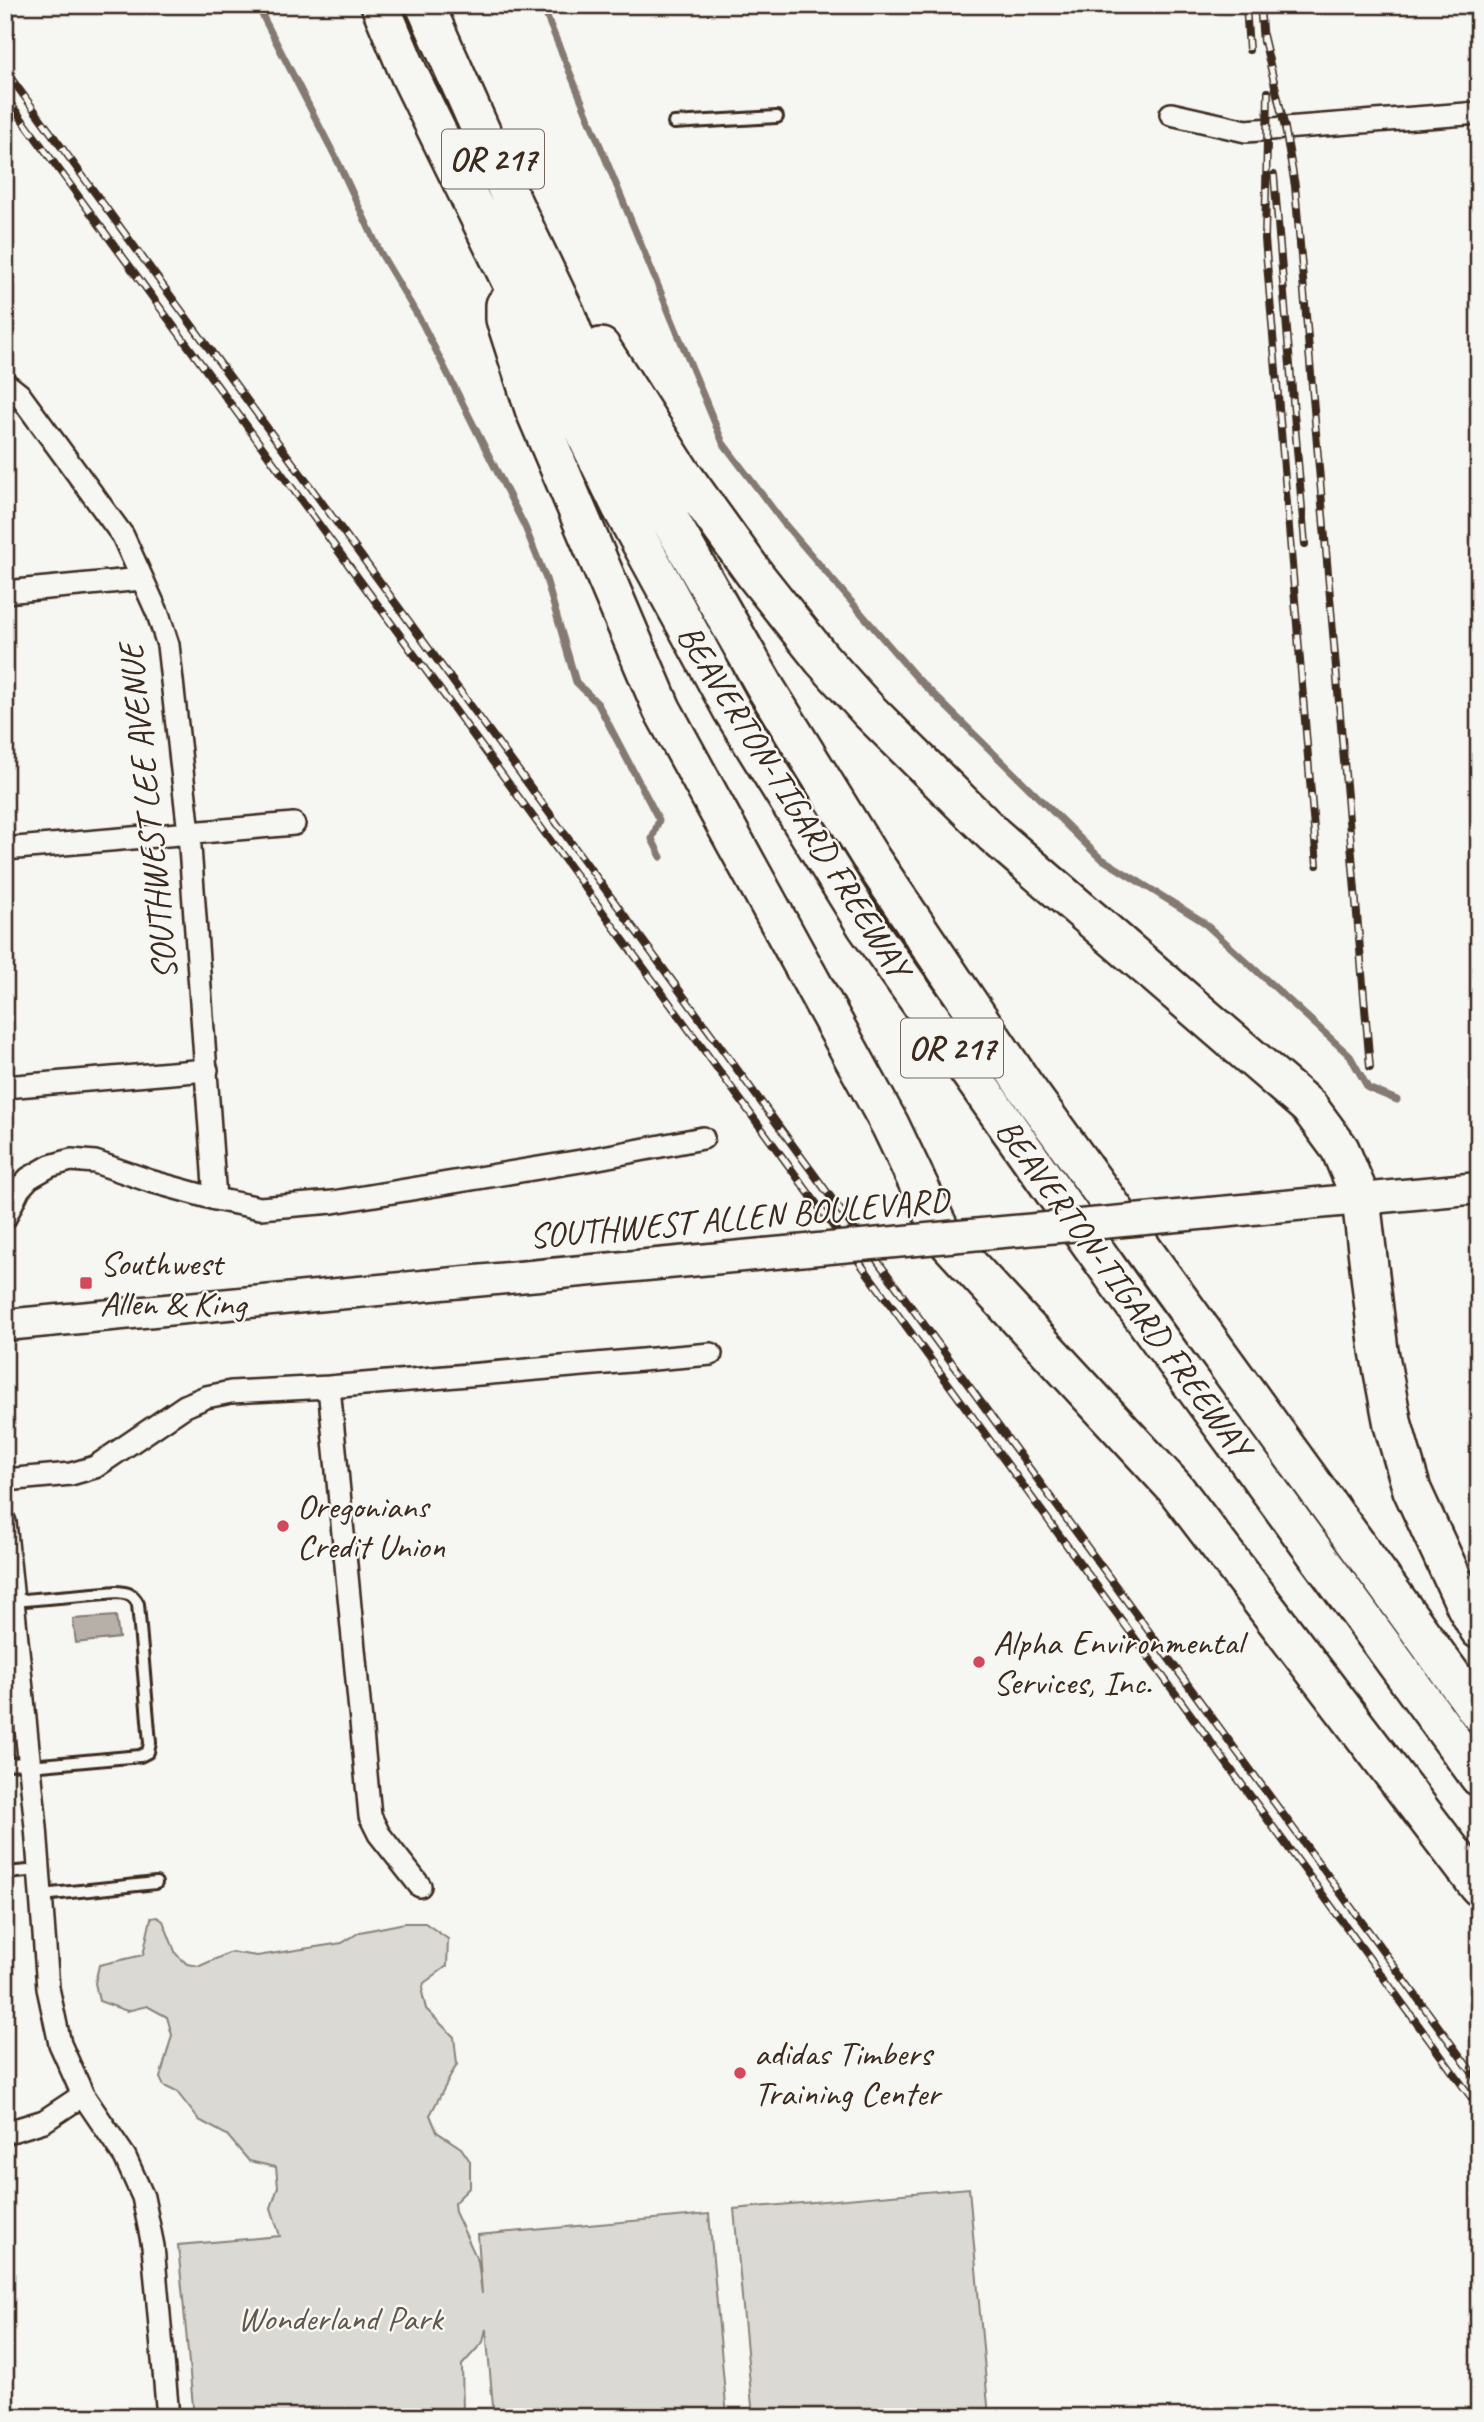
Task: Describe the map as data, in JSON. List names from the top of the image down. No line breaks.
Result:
{"streets":{"highway":["OR 217","BEAVERTON-TIGARD FREEWAY"],"main road":["SOUTHWEST ALLEN BOULEVARD"],"street":["SOUTHWEST LEE AVENUE"]},"parks":["Wonderland Park"],"places":{"transit":["Southwest Allen & King"],"other":["Oregonians Credit Union","Alpha Environmental Services, Inc.","adidas Timbers Training Center"]}}
